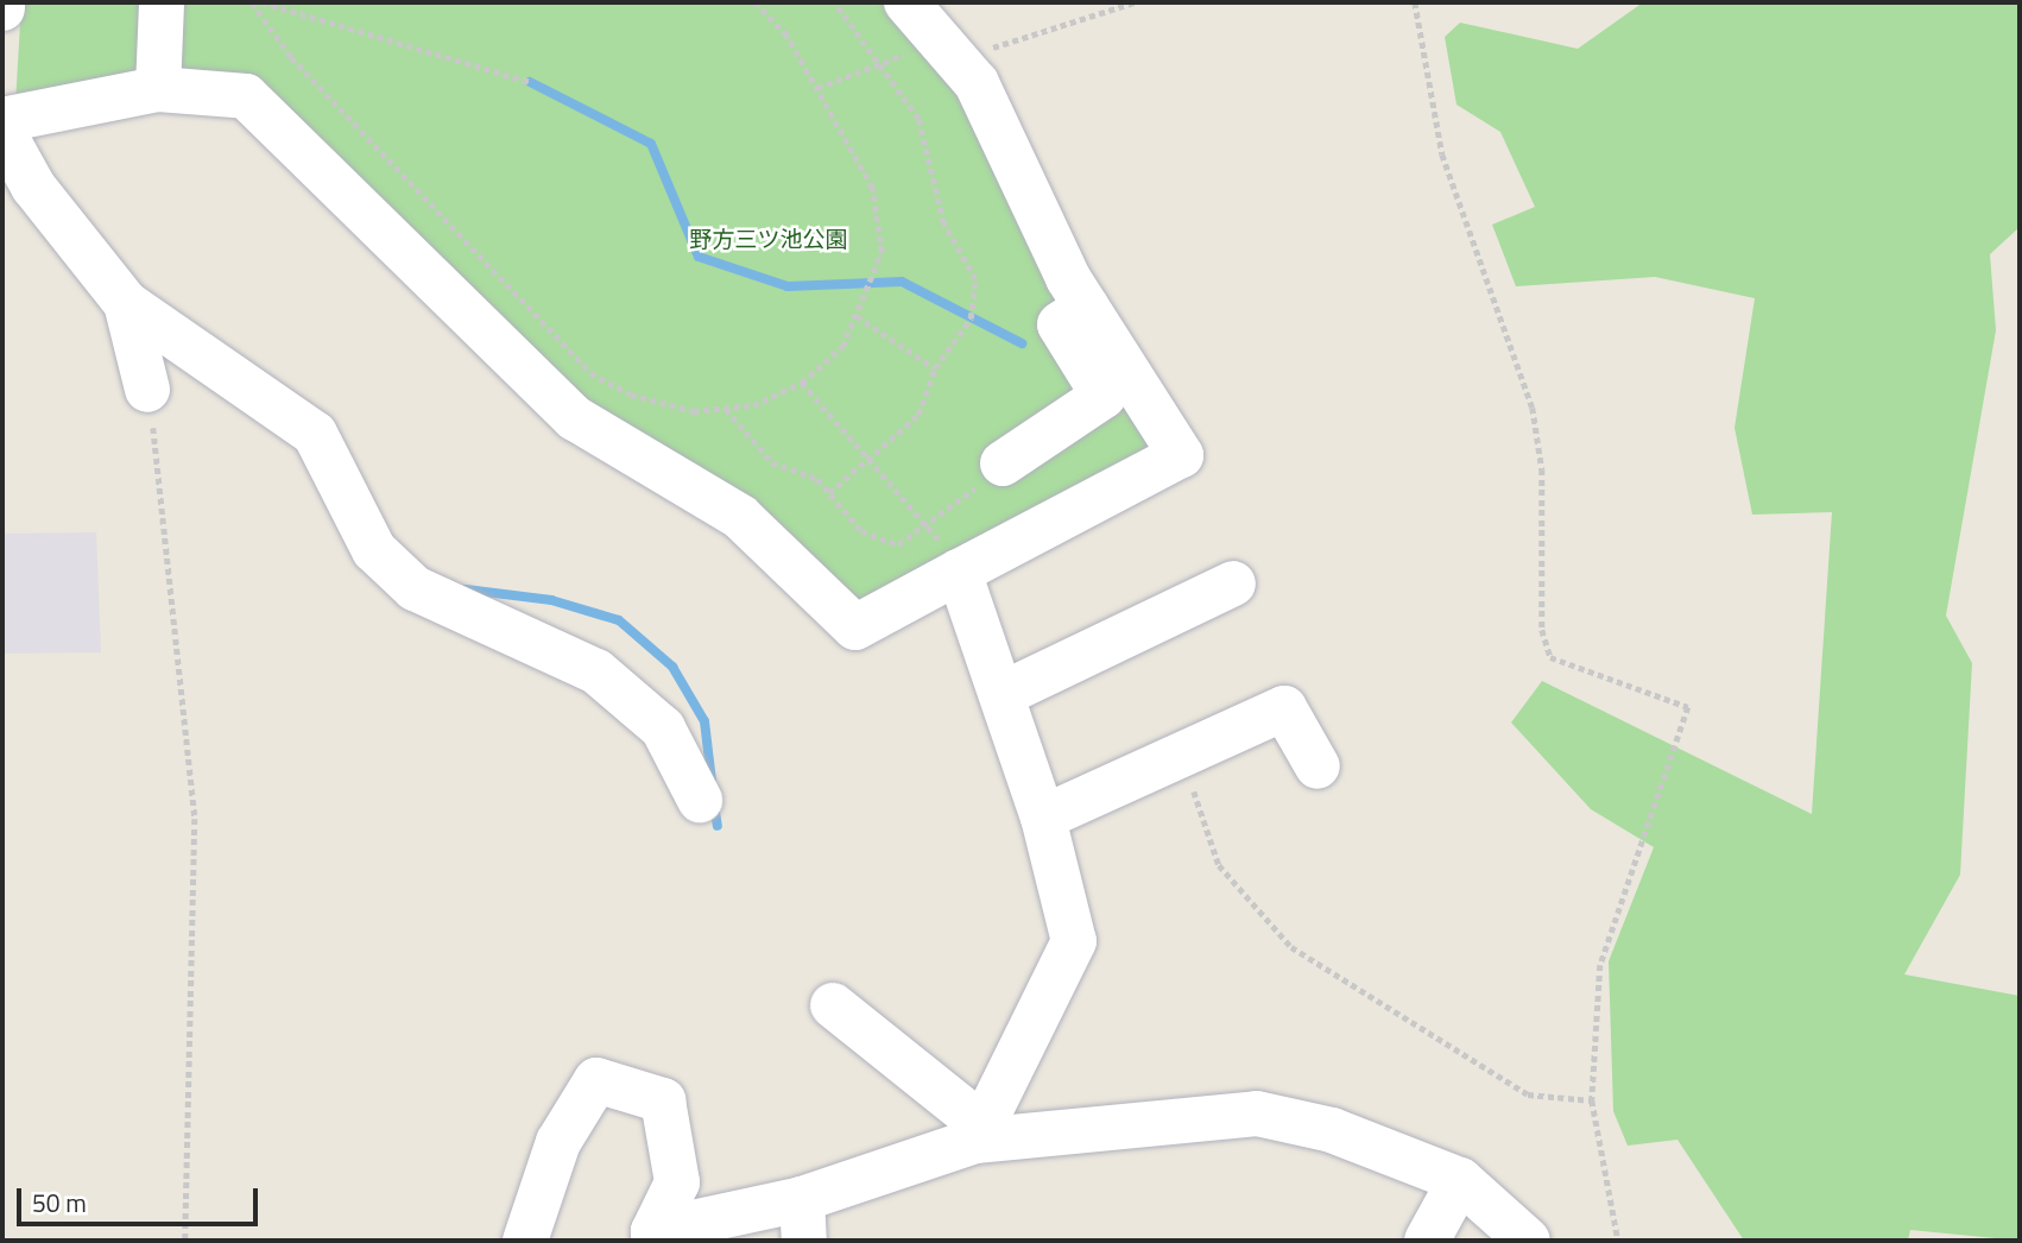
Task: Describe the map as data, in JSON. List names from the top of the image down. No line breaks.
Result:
{"parks":["野方三ツ池公園"],"scale_bar":"50 m"}
